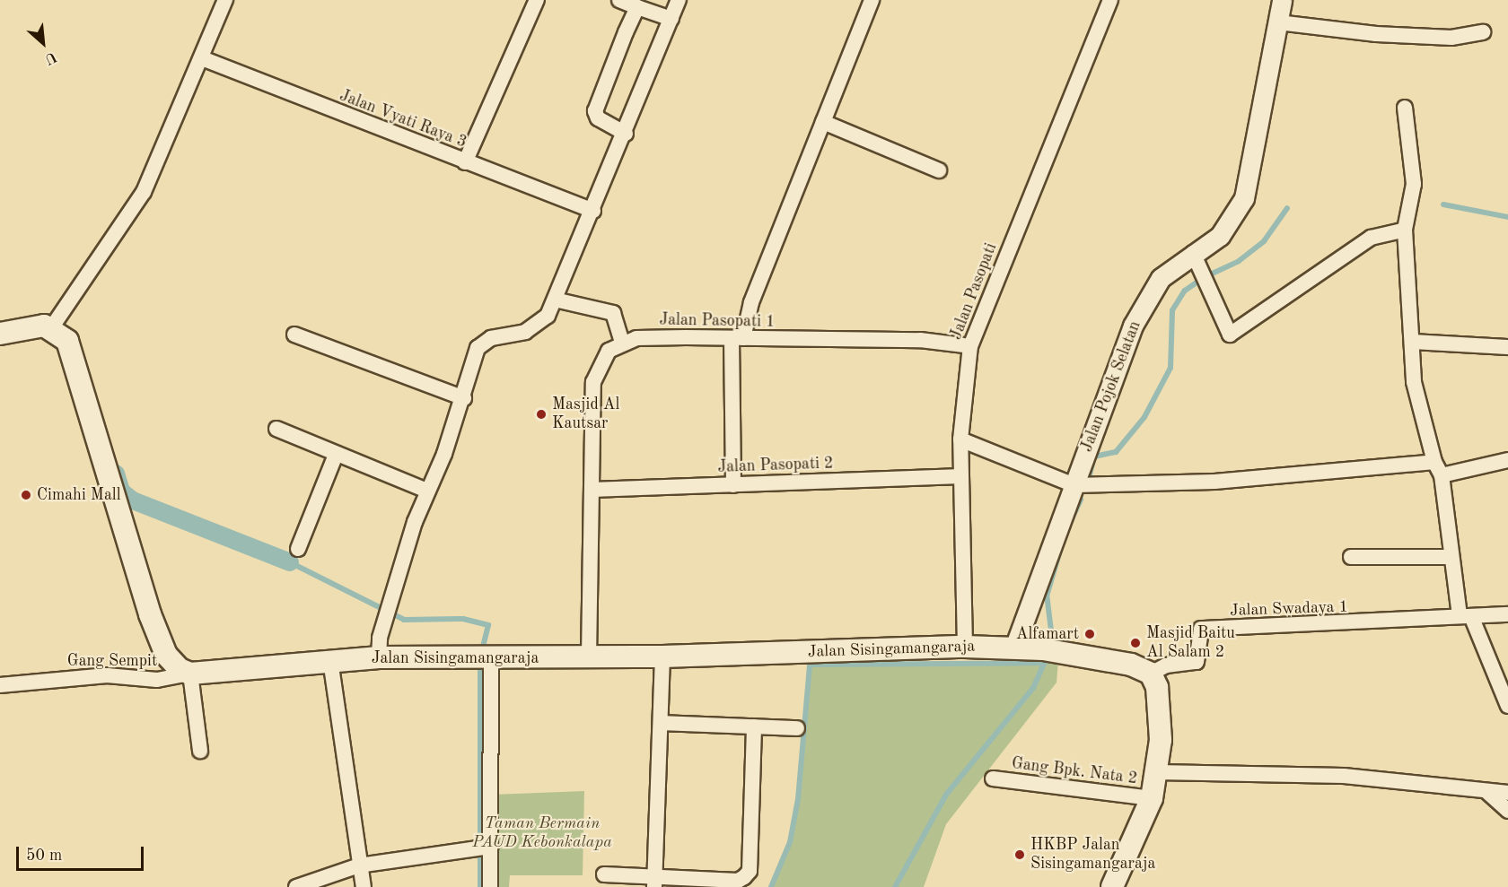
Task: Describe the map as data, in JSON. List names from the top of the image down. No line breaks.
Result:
{"streets":{"main road":["Jalan Sisingamangaraja"],"street":["Jalan Vyati Raya 3","Jalan Pasopati","Jalan Pasopati 1","Jalan Pojok Selatan","Jalan Pasopati 2","Jalan Swadaya 1","Gang Sempit","Gang Bpk. Nata 2"]},"crossings":[["Jalan Pasopati","Jalan Pasopati 1"],["Jalan Pasopati","Jalan Pasopati 2"],["Jalan Pasopati","Jalan Sisingamangaraja"],["Jalan Pojok Selatan","Jalan Sisingamangaraja"],["Jalan Swadaya 1","Jalan Sisingamangaraja"],["Jalan Sisingamangaraja","Gang Sempit"]],"parks":["Taman Bermain PAUD Kebonkalapa"],"places":["Masjid Al Kautsar","Cimahi Mall","Alfamart","Masjid Baitu Al Salam 2","HKBP Jalan Sisingamangaraja"],"scale_bar":"50 m","north":"bottom right"}
